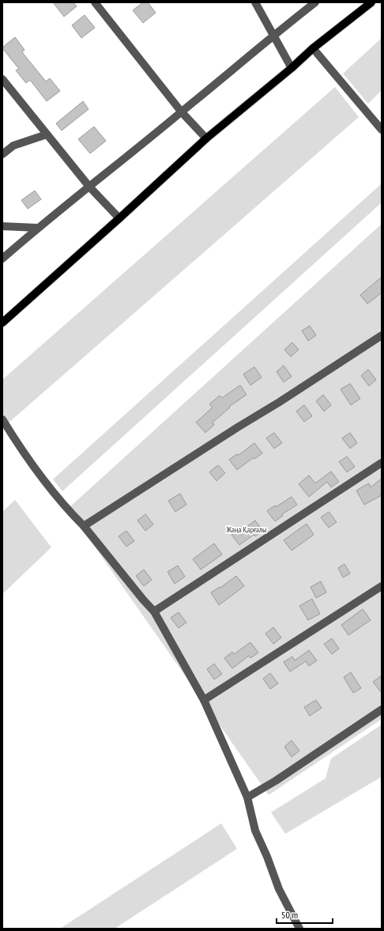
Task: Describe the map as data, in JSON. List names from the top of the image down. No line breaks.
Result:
{"parks":["Жаңа Қарғалы"],"scale_bar":"50 m"}
